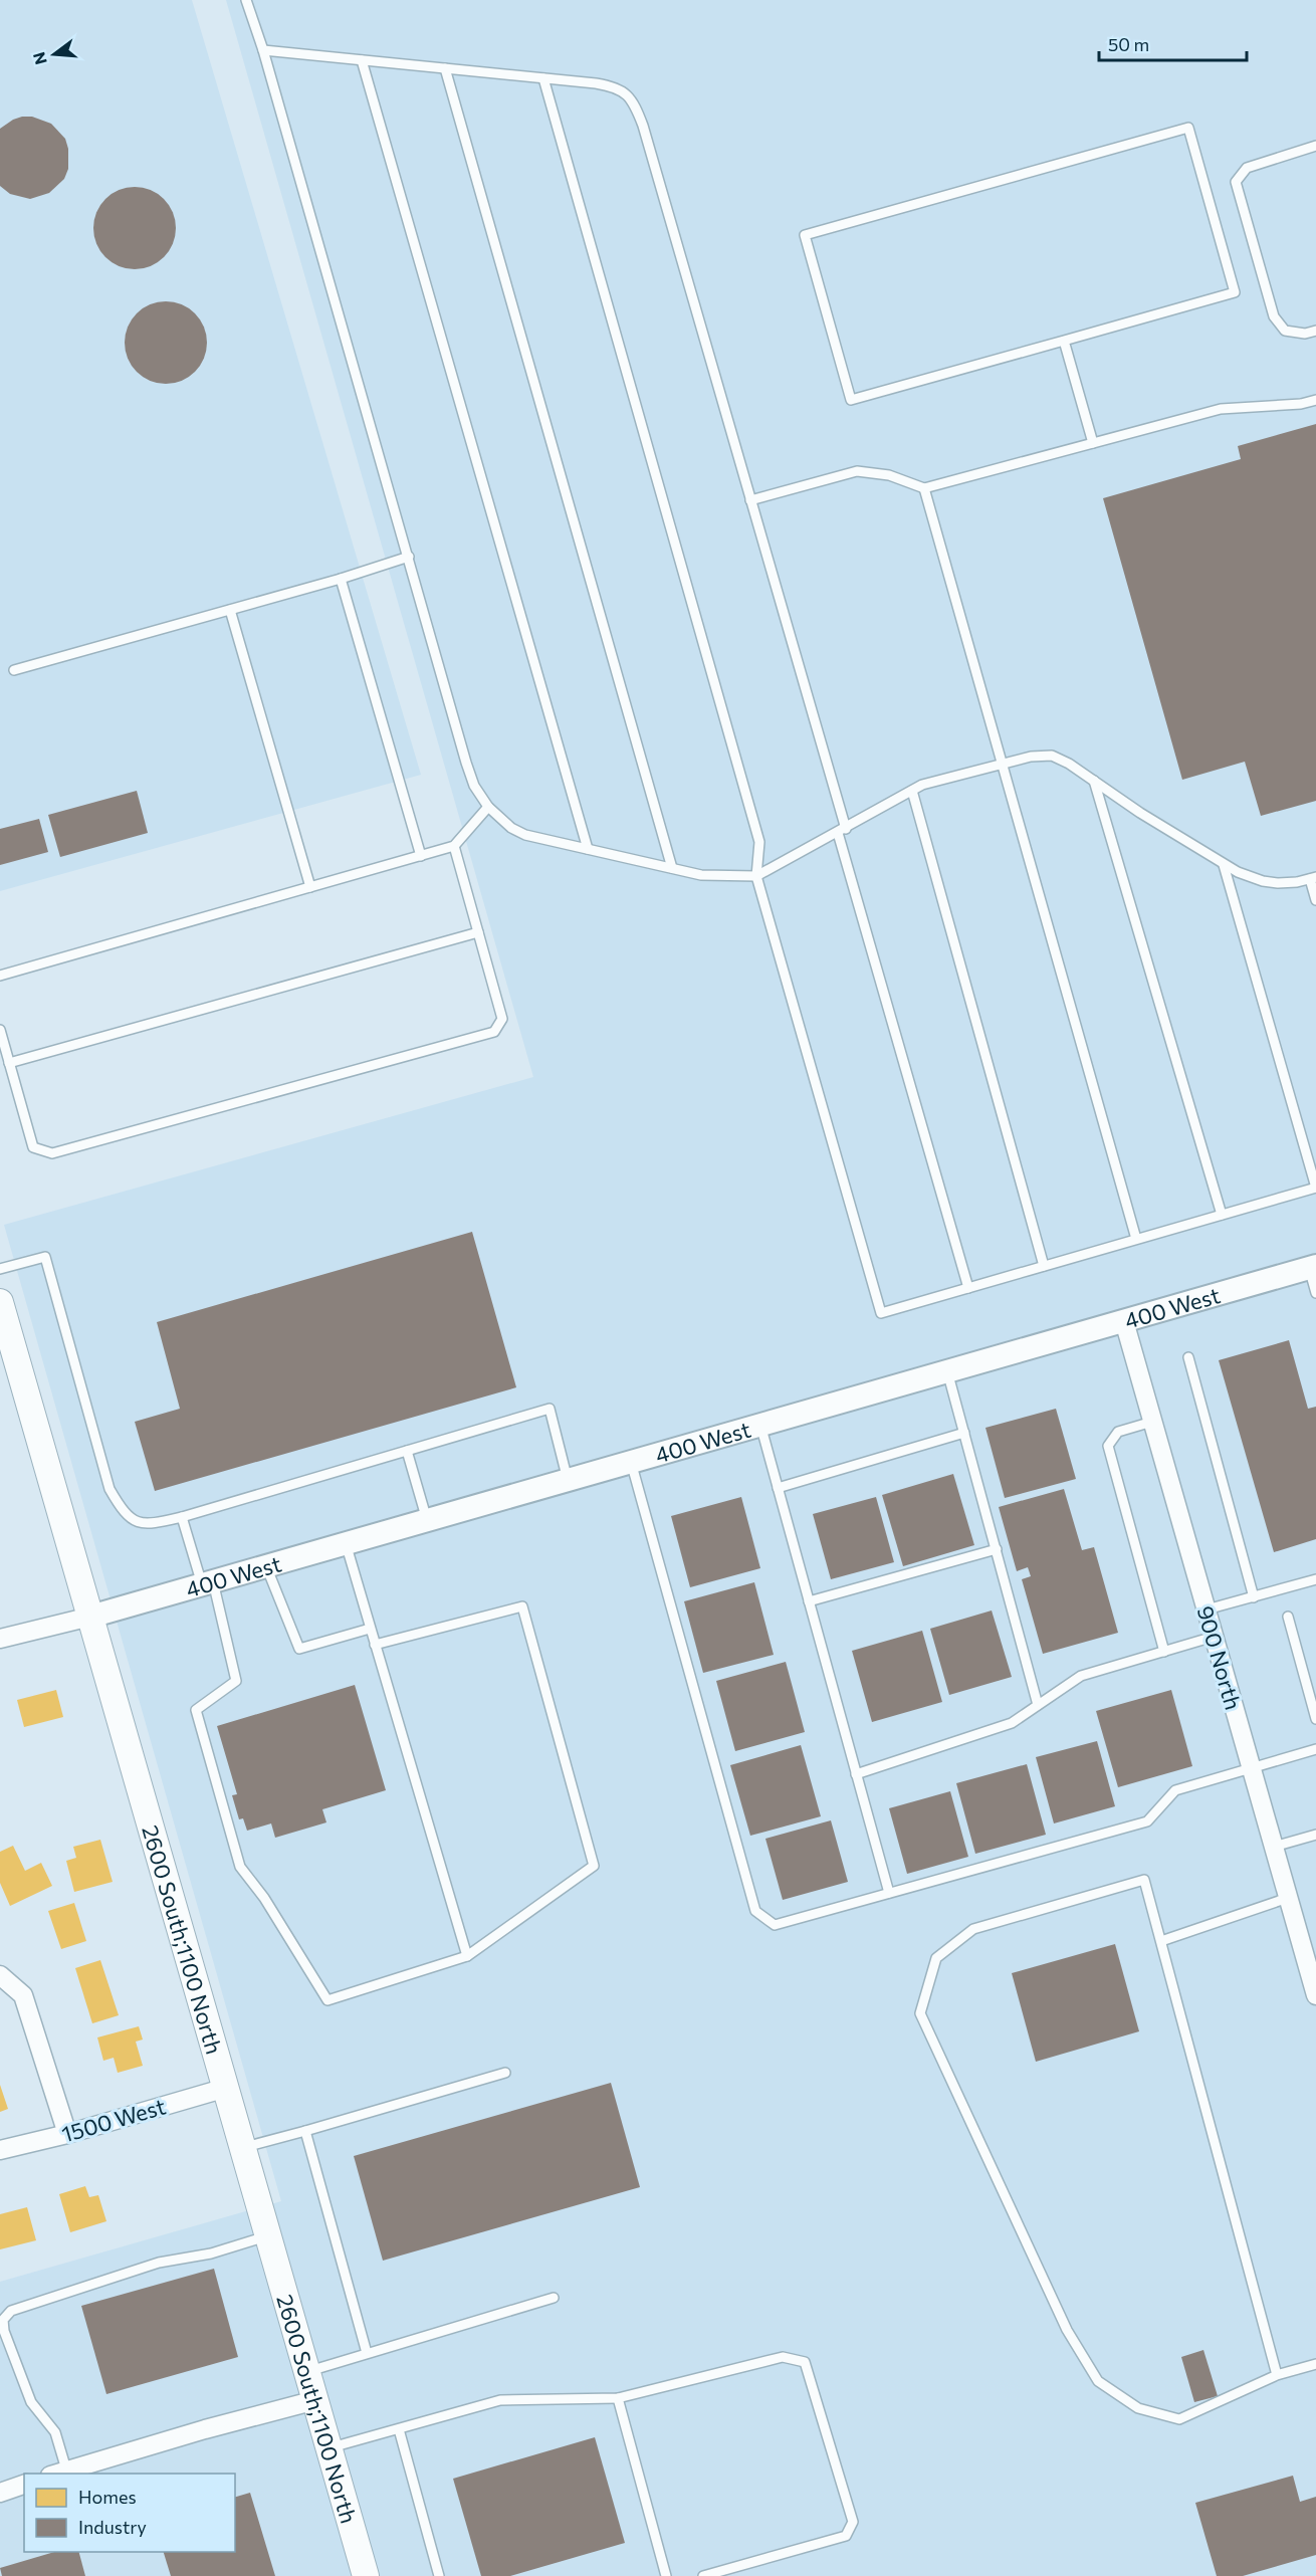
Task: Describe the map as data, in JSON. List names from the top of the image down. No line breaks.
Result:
{"streets":{"main road":["2600 South;1100 North"],"street":["400 West","900 North","1500 West"]},"crossings":[["400 West","900 North"],["400 West","2600 South;1100 North"],["2600 South;1100 North","1500 West"]],"legend":["Homes","Industry"],"scale_bar":"50 m","north":"left"}
